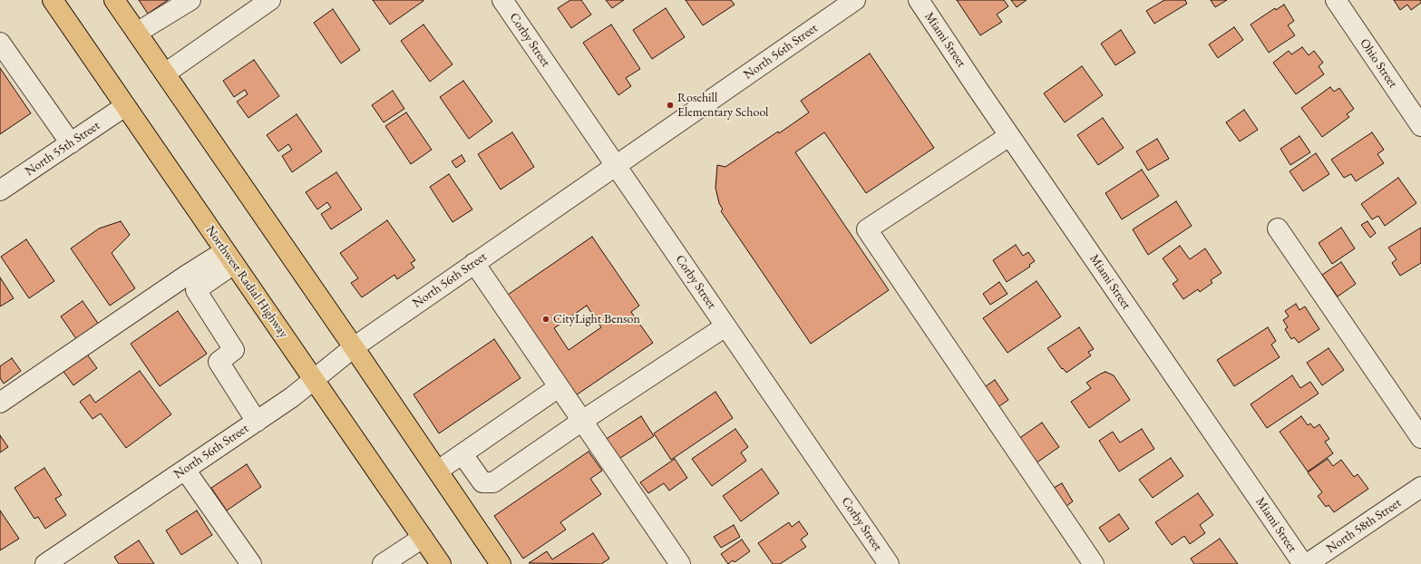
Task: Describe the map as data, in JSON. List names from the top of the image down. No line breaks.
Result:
{"streets":{"main road":["Northwest Radial Highway"],"street":["Corby Street","Miami Street","North 56th Street","Ohio Street","North 55th Street","North 58th Street"]},"crossings":[["Corby Street","North 56th Street"],["North 56th Street","Northwest Radial Highway"],["North 55th Street","Northwest Radial Highway"]],"places":["Rosehill Elementary School","CityLight Benson"]}
